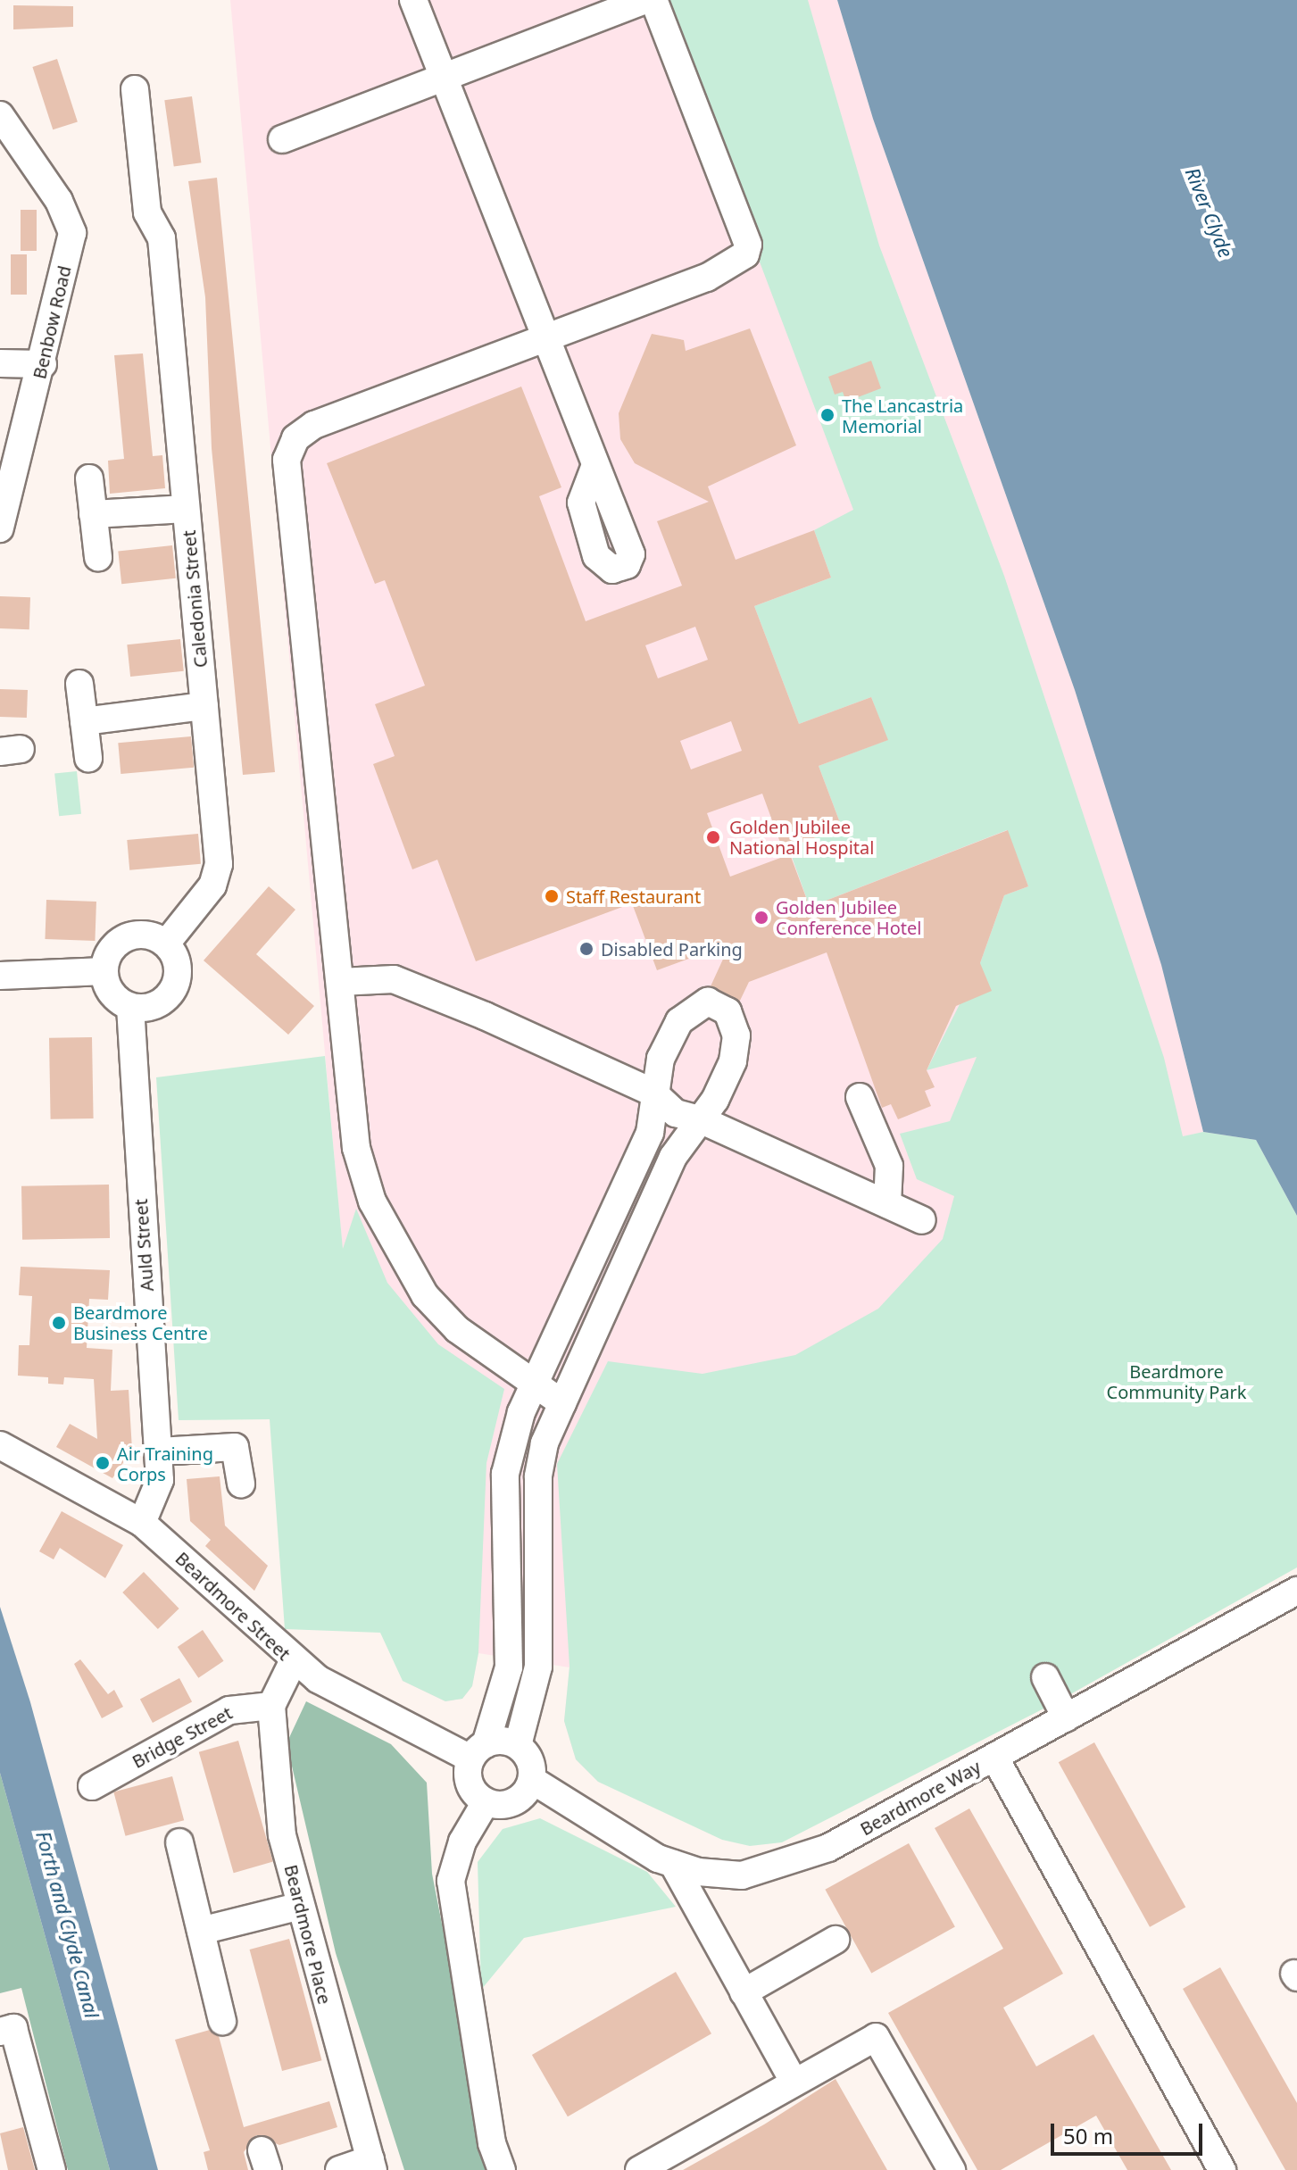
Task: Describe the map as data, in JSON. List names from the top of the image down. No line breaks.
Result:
{"streets":{"street":["Benbow Road","Caledonia Street","Auld Street","Beardmore Street","Bridge Street","Beardmore Way","Beardmore Place"]},"crossings":[["Caledonia Street","Auld Street"],["Auld Street","Beardmore Street"],["Beardmore Street","Beardmore Way"],["Bridge Street","Beardmore Place"]],"water":["River Clyde","Forth and Clyde Canal"],"parks":["Beardmore Community Park"],"places":["The Lancastria Memorial","Golden Jubilee National Hospital","Staff Restaurant","Golden Jubilee Conference Hotel","Disabled Parking","Beardmore Business Centre","Air Training Corps"],"scale_bar":"50 m"}
